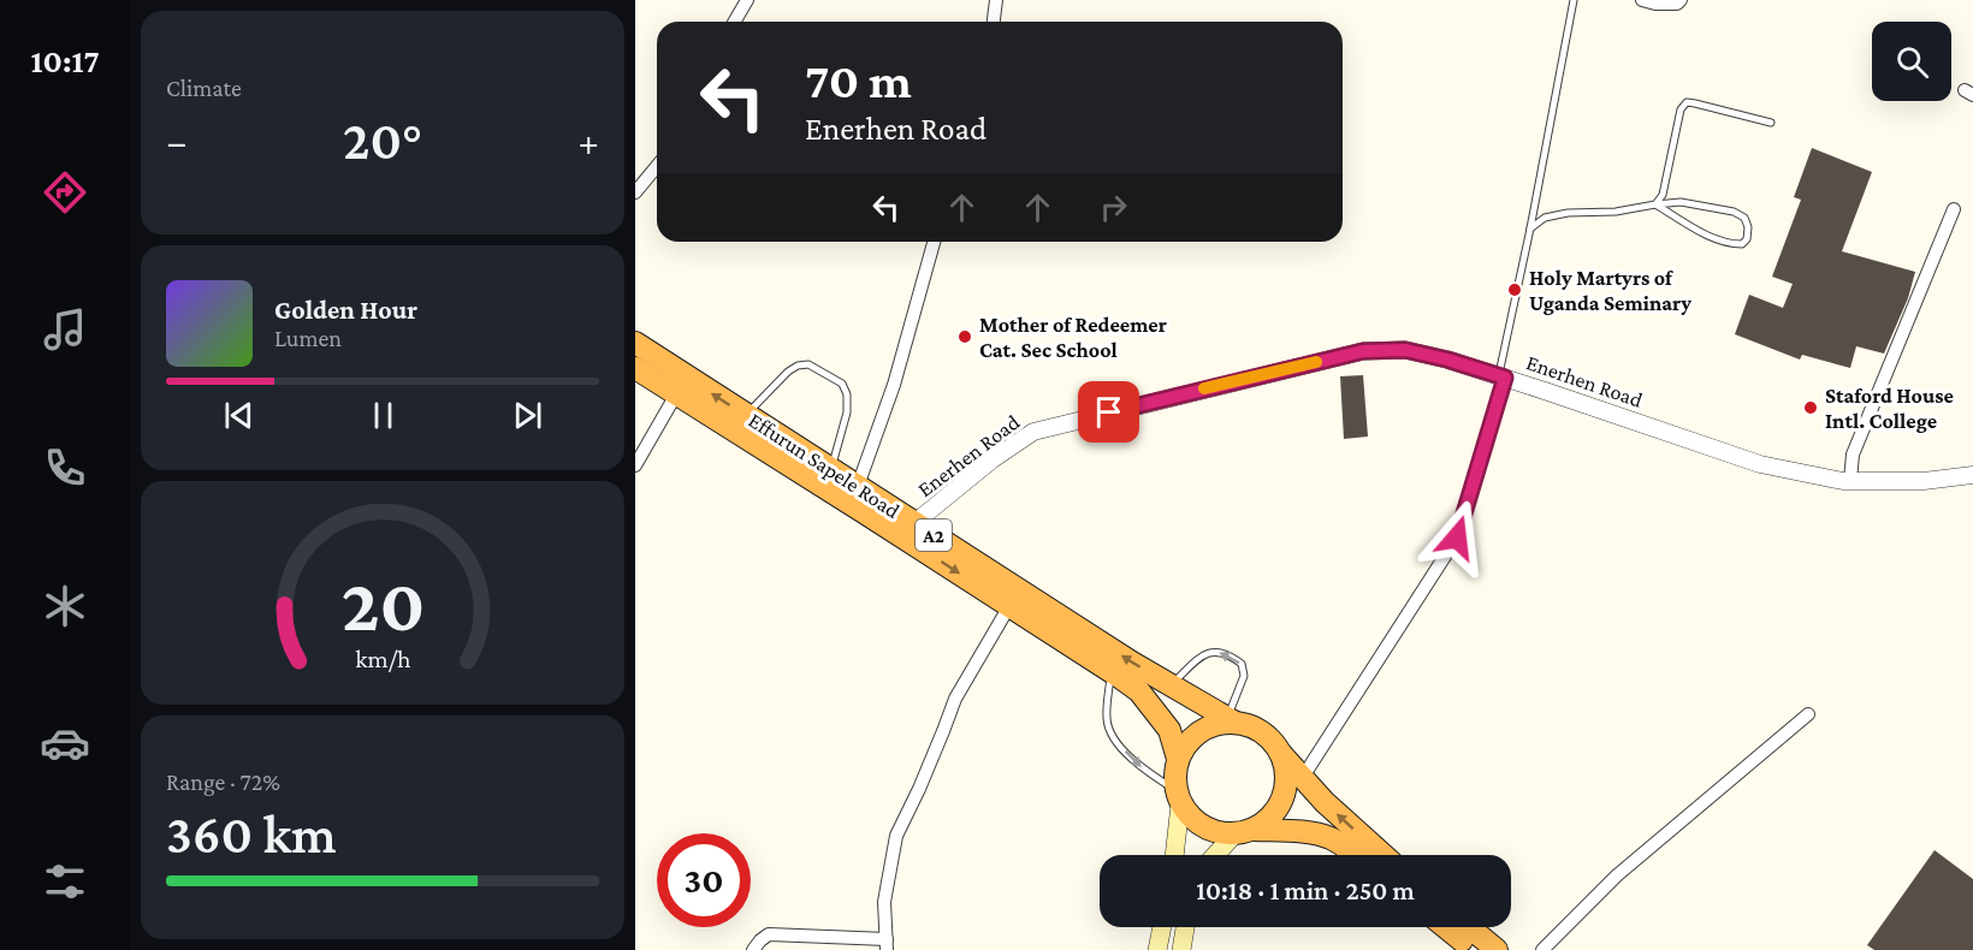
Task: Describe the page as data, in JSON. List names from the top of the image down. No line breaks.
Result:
{"streets":{"highway":["Effurun Sapele Road","A2"],"street":["Enerhen Road"]},"crossings":[["Enerhen Road","Effurun Sapele Road"],["Effurun Sapele Road","A2"]],"places":["Holy Martyrs of Uganda Seminary","Mother of Redeemer Cat. Sec School","Staford House Intl. College"],"page":{"tabs":"10:17","tile":["Climate",["Range · 72%","360 km"]],"turn":["70 m","Enerhen Road"],"heat":["−","20°","+"],"song":["Golden Hour","Lumen"],"limit":"30","trip":"10:18 · 1 min · 250 m","gauge":["20","km/h"]}}
